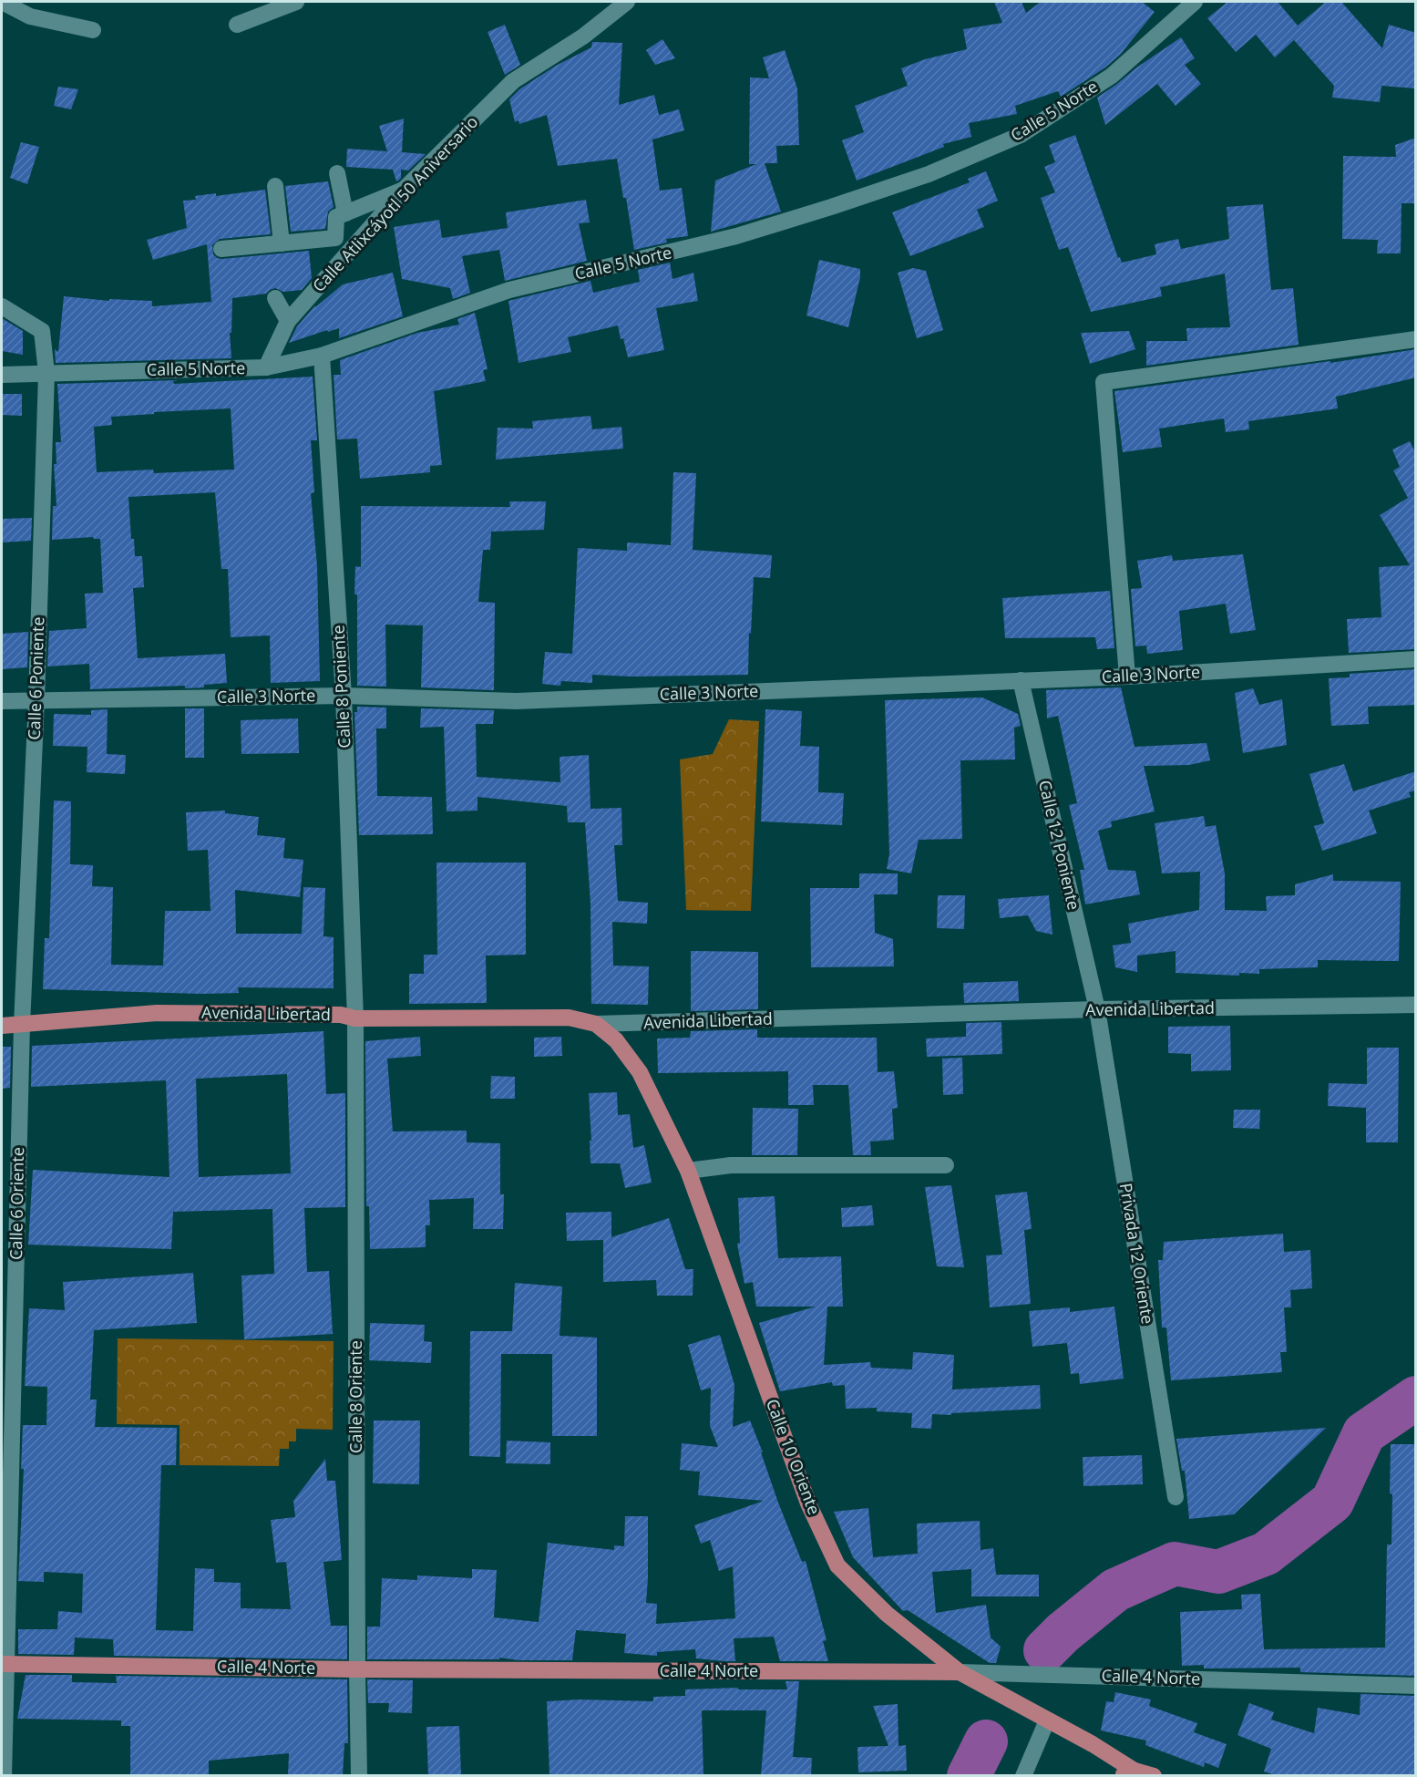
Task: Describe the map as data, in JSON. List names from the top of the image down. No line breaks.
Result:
{"streets":{"main road":["Avenida Libertad","Calle 10 Oriente","Calle 4 Norte"],"street":["Calle 5 Norte","Calle Atlixcáyotl 50 Aniversario","Calle 3 Norte","Calle 6 Poniente","Calle 8 Poniente","Calle 12 Poniente","Calle 6 Oriente","Privada 12 Oriente","Calle 8 Oriente"]},"crossings":[["Calle 5 Norte","Calle Atlixcáyotl 50 Aniversario"],["Calle 5 Norte","Calle 6 Poniente"],["Calle 5 Norte","Calle 8 Poniente"],["Calle 3 Norte","Calle 6 Poniente"],["Calle 3 Norte","Calle 8 Poniente"],["Calle 3 Norte","Calle 12 Poniente"],["Calle 6 Poniente","Avenida Libertad"],["Calle 6 Poniente","Calle 6 Oriente"],["Calle 8 Poniente","Avenida Libertad"],["Calle 8 Poniente","Calle 8 Oriente"],["Calle 12 Poniente","Avenida Libertad"],["Calle 12 Poniente","Privada 12 Oriente"],["Avenida Libertad","Calle 6 Oriente"],["Avenida Libertad","Privada 12 Oriente"],["Avenida Libertad","Calle 8 Oriente"],["Avenida Libertad","Calle 10 Oriente"],["Calle 6 Oriente","Calle 4 Norte"],["Calle 8 Oriente","Calle 4 Norte"],["Calle 10 Oriente","Calle 4 Norte"]]}
